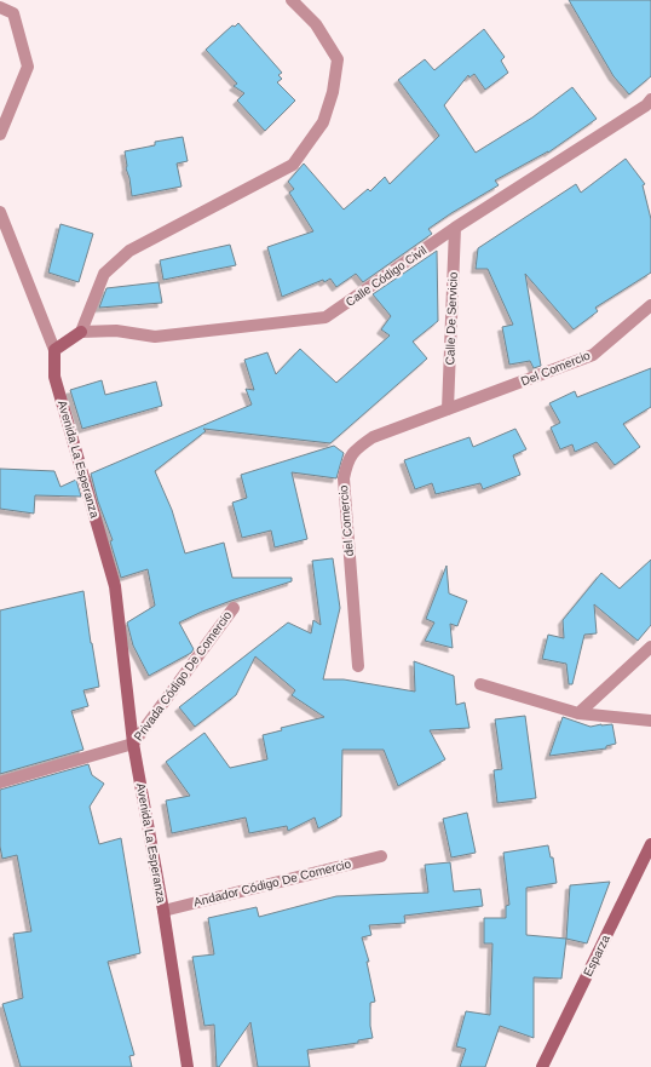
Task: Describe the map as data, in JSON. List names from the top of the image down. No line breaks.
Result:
{"streets":{"street":["Calle Código Civil","Calle De Servicio","Del Comercio","Avenida La Esperanza","del Comercio","Privada Código De Comercio","Andador Código De Comercio","Esparza"]},"crossings":[["Calle Código Civil","Calle De Servicio"],["Calle De Servicio","Del Comercio"],["Calle De Servicio","del Comercio"],["Del Comercio","del Comercio"],["Avenida La Esperanza","Privada Código De Comercio"],["Avenida La Esperanza","Andador Código De Comercio"]]}
